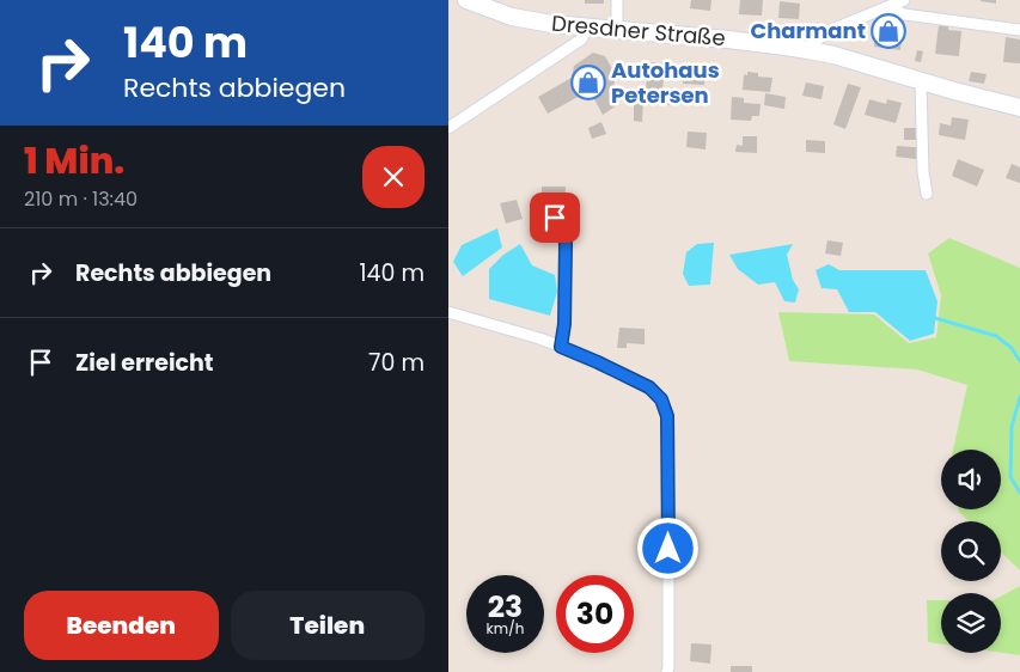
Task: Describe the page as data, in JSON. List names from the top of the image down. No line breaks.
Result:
{"streets":{"main road":["Dresdner Straße"]},"places":{"shop":["Charmant","Autohaus Petersen"]},"page":{"turn":["140 m","Rechts abbiegen"],"heading":["1 Min.","210 m · 13:40"],"list":[{"name":"Rechts abbiegen","value":"140 m"},{"name":"Ziel erreicht","value":"70 m"}],"speed":"23 km/h","limit":"30","buttons":["Beenden","Teilen"]}}
